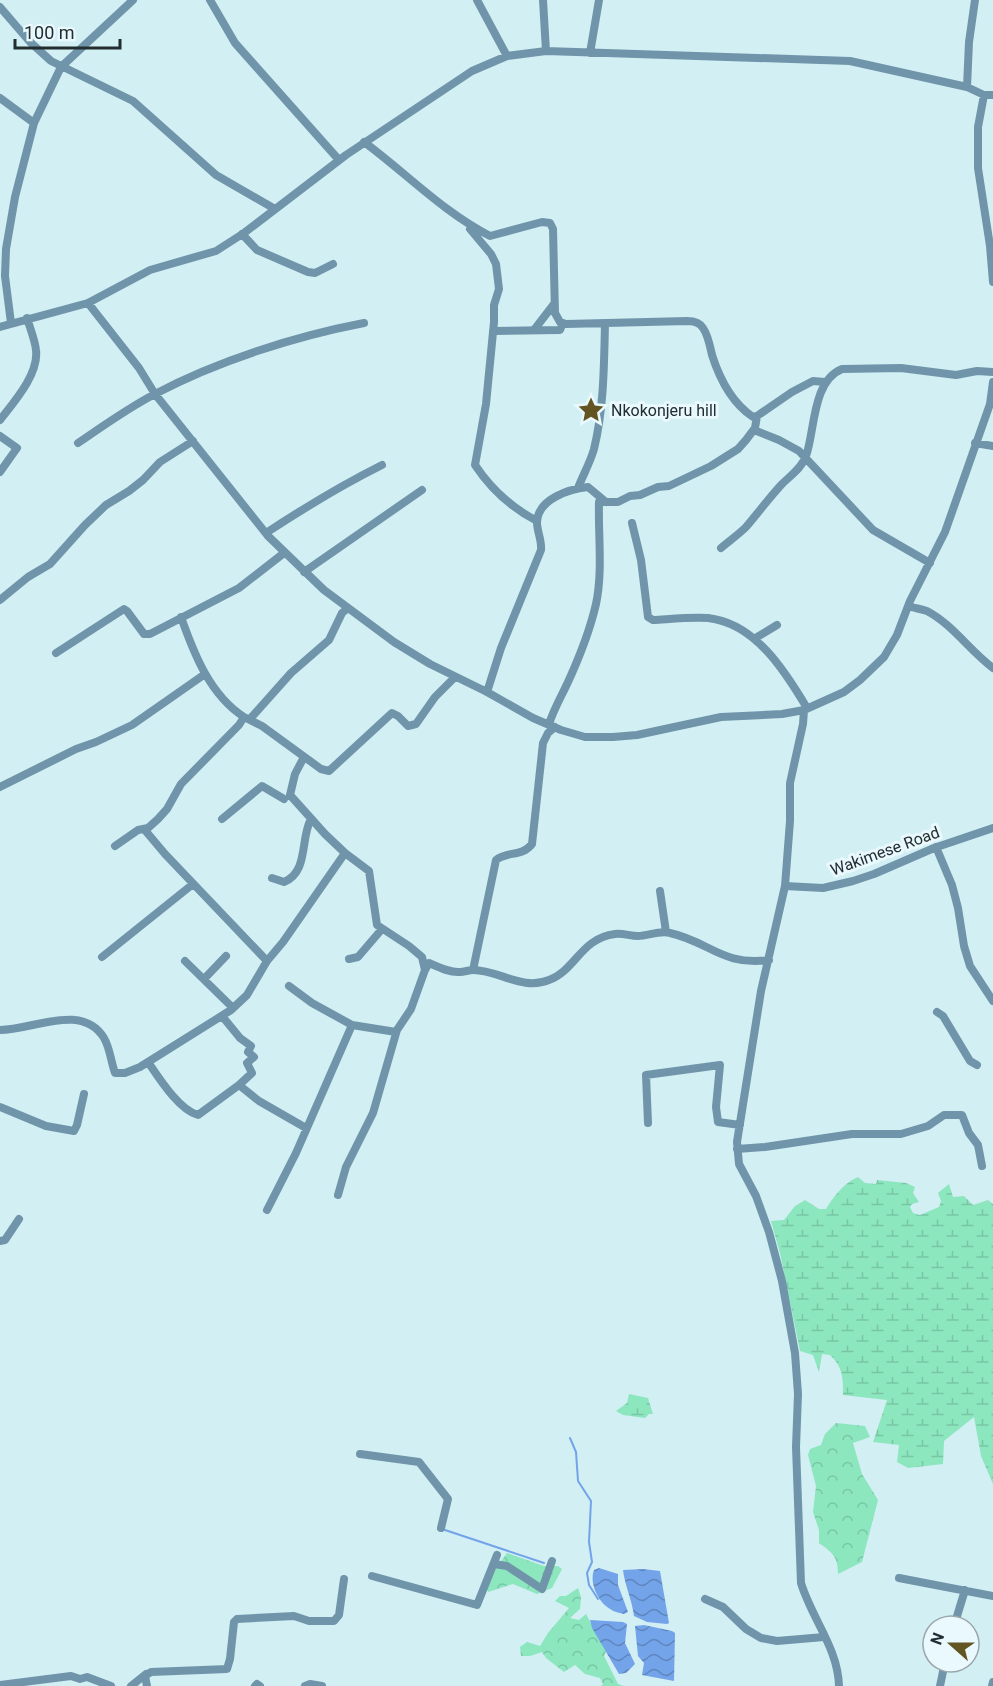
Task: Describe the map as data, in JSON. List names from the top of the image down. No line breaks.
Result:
{"streets":{"street":["Wakimese Road"]},"places":{"place":["Nkokonjeru hill"]},"scale_bar":"100 m","north":"left"}
